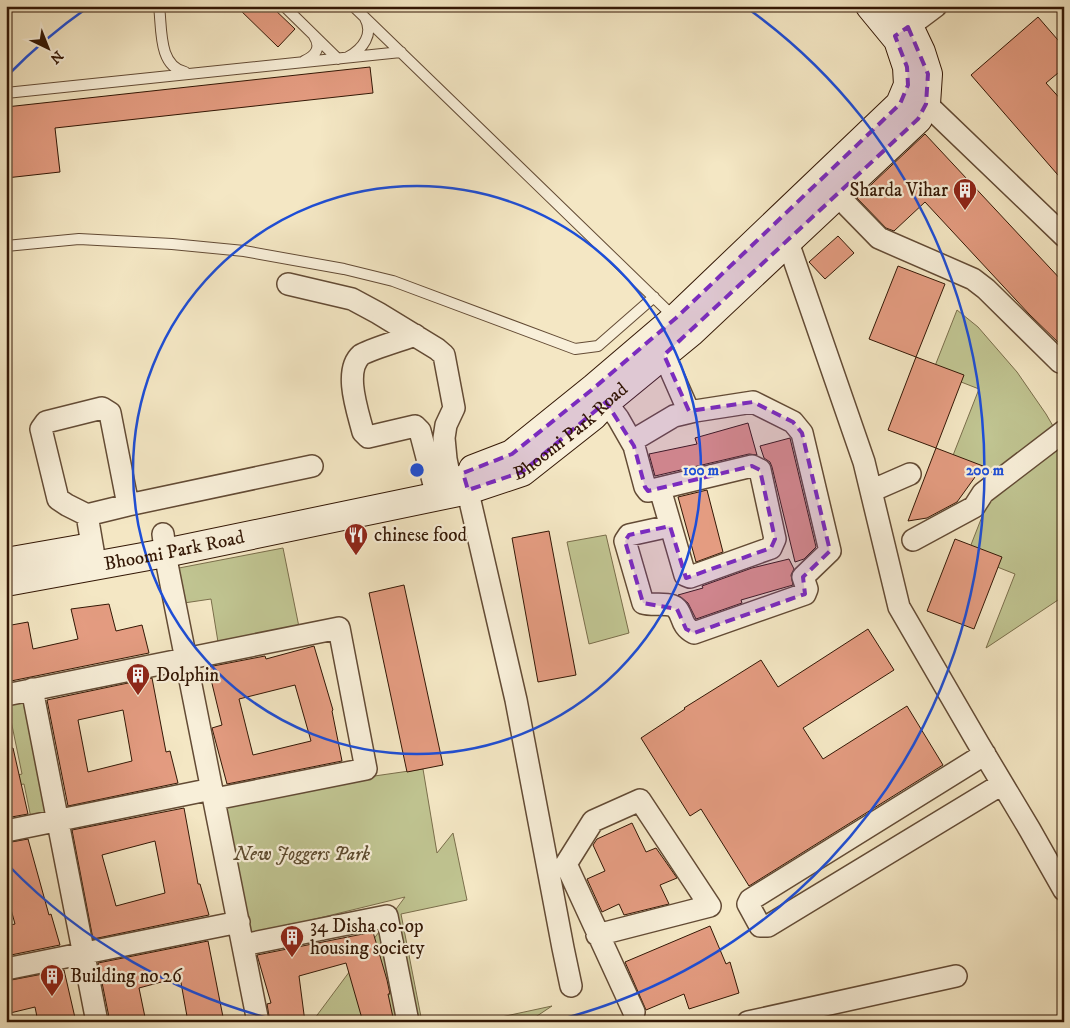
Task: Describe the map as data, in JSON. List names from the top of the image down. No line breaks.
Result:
{"streets":{"main road":["Bhoomi Park Road"]},"parks":["New Joggers Park"],"places":{"building":["Sharda Vihar","Dolphin","34 Disha co-op housing society","Building no 26"],"restaurant":["chinese food"]},"north":"bottom right","rings":["100 m","200 m"]}
